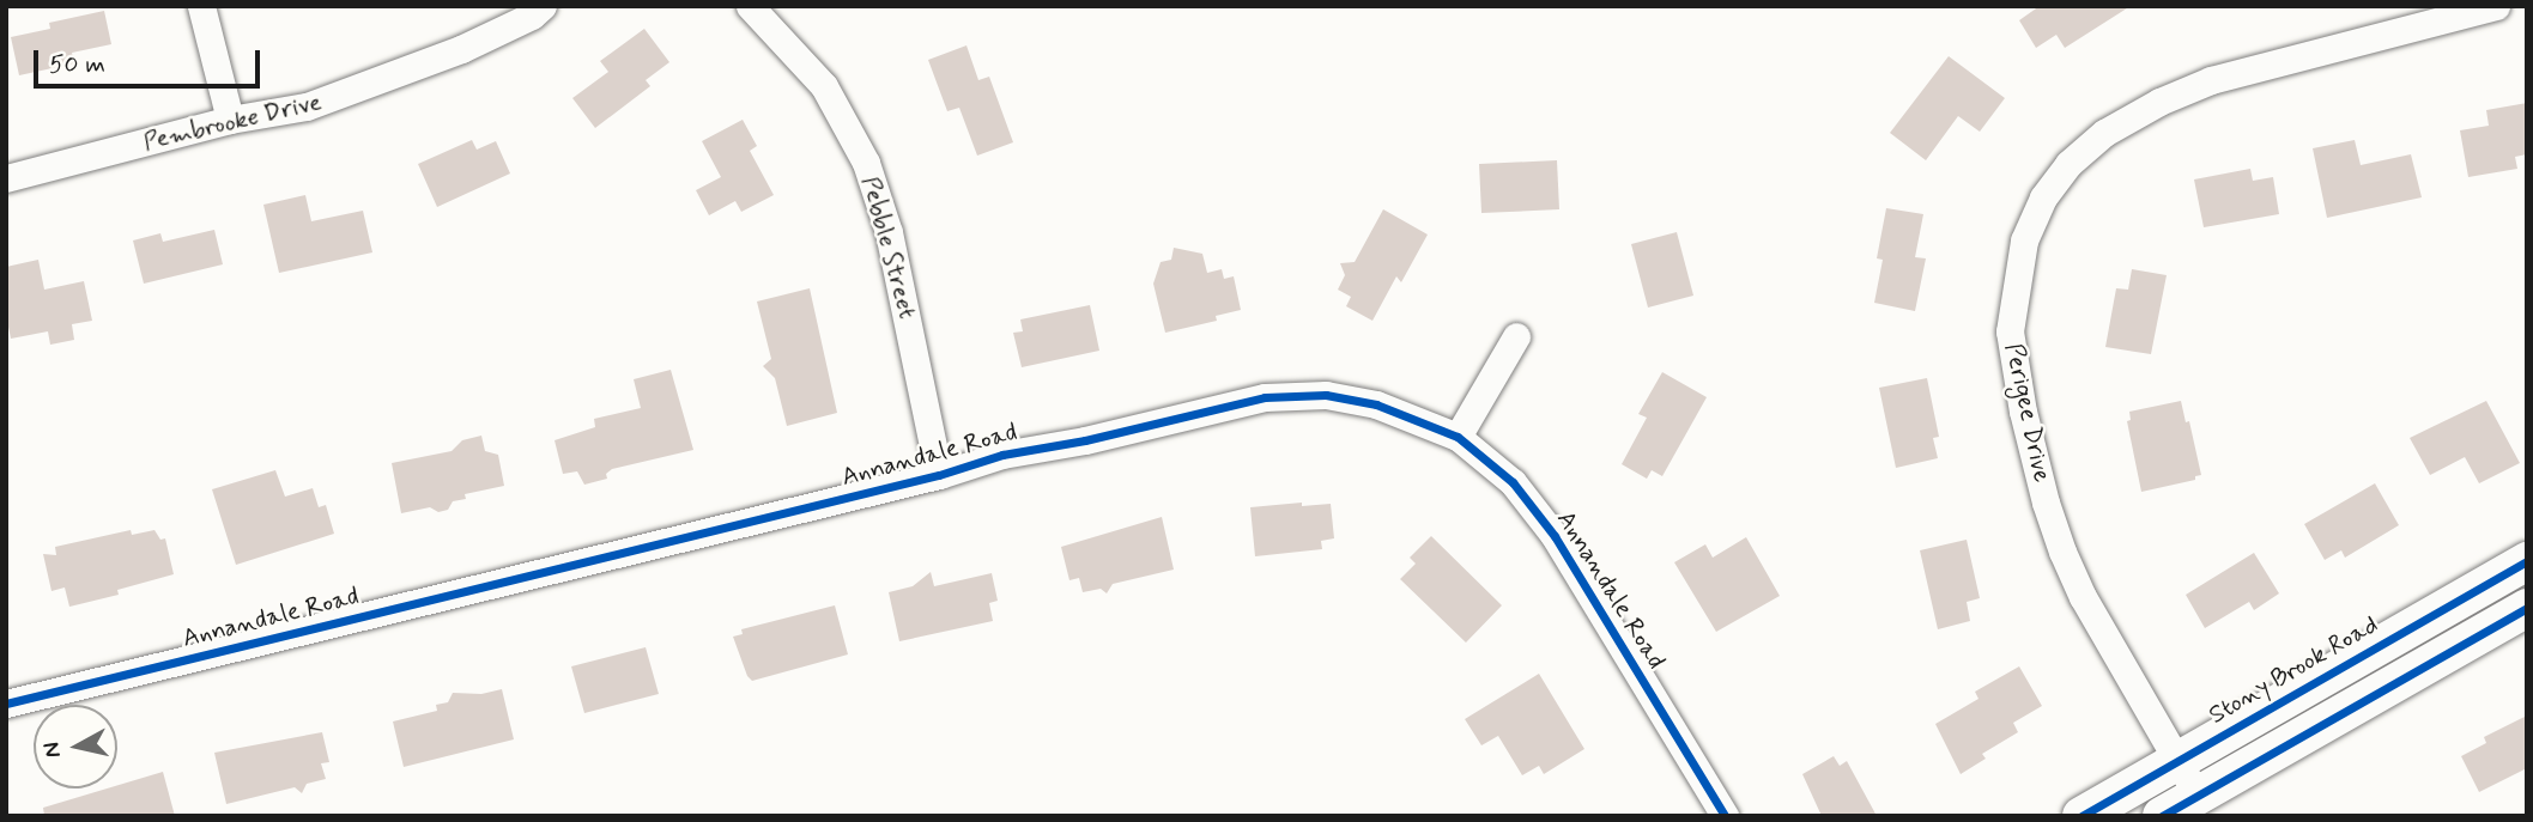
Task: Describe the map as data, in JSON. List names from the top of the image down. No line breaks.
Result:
{"streets":{"main road":["Stony Brook Road"],"street":["Pembrooke Drive","Pebble Street","Perigee Drive","Annandale Road"]},"crossings":[["Pebble Street","Annandale Road"],["Perigee Drive","Stony Brook Road"]],"scale_bar":"50 m","north":"left"}
